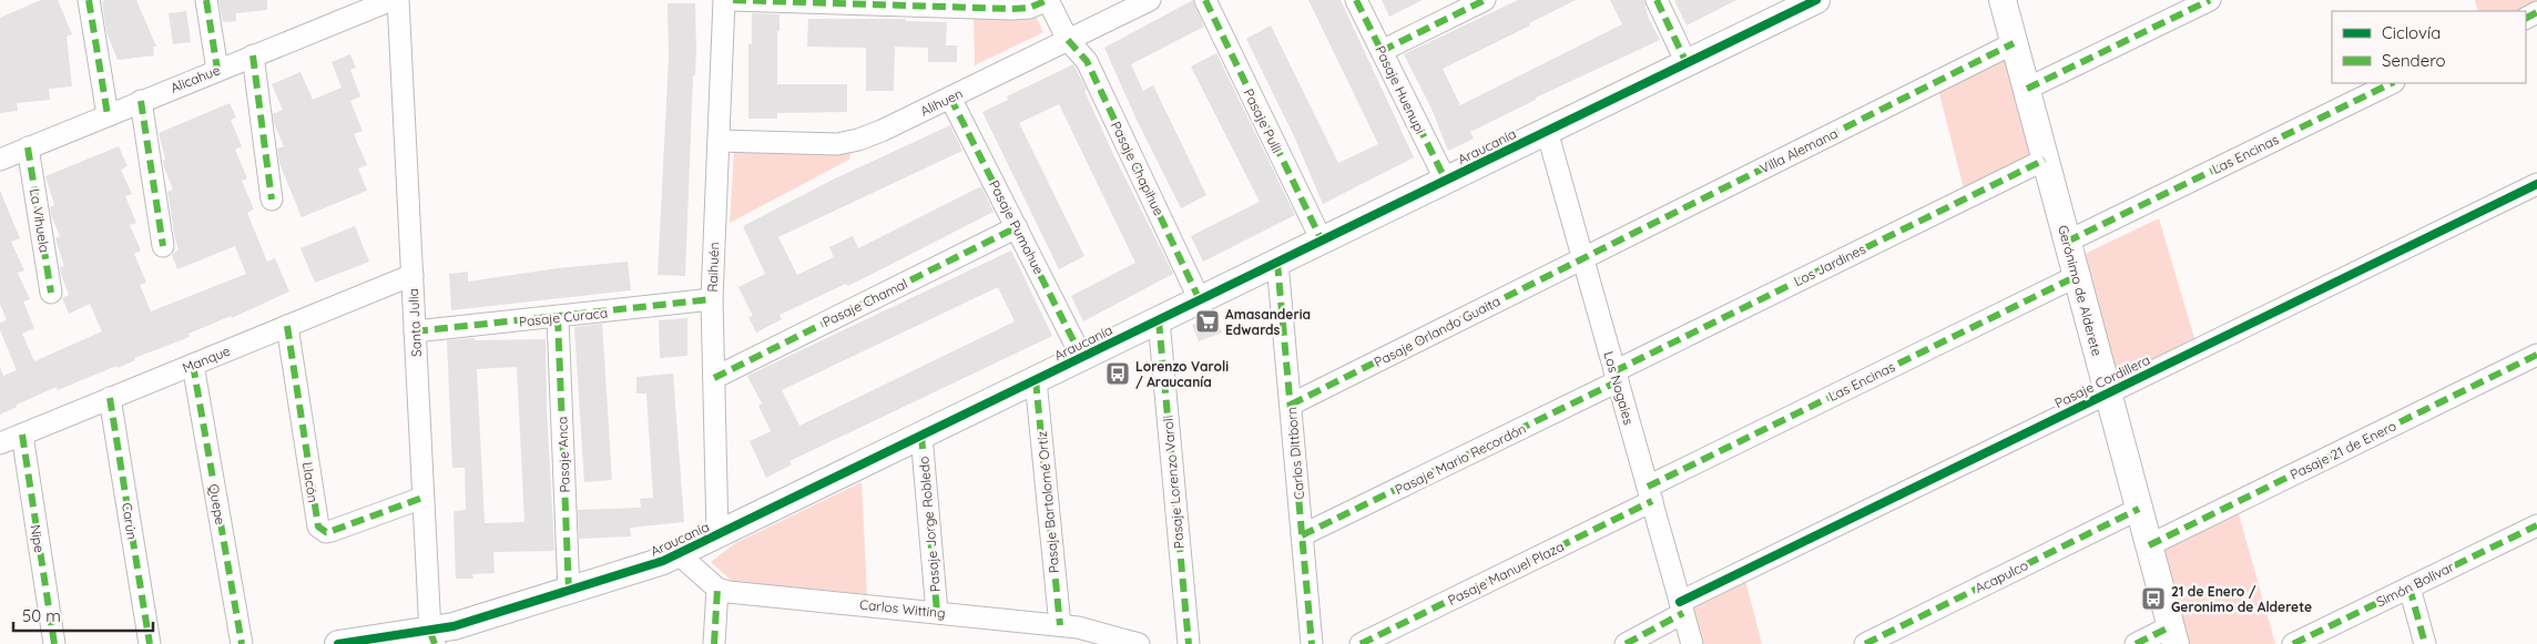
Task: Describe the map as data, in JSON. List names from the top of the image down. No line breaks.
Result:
{"streets":{"street":["Alicahue","Pasaje Huenupi","Alihuen","Pasaje Pulli","Araucanía","Villa Alemana","Las Encinas","Pasaje Chapihue","La Vihuela","Pasaje Pumahue","Los Jardines","Raihuén","Gerónimo de Alderete","Pasaje Chamal","Pasaje Curaca","Santa Julia","Pasaje Orlando Guaita","Manque","Pasaje Cordillera","Los Nogales","Pasaje 21 de Enero","Carlos Dittborn","Pasaje Anca","Pasaje Mario Recordón","Llacón","Pasaje Lorenzo Varoli","Pasaje Bartolomé Ortíz","Quepe","Carún","Pasaje Jorge Robledo","Nipe","Pasaje Manuel Plaza","Acapulco","Simón Bolívar","Carlos Witting"]},"crossings":[["Alicahue","La Vihuela"],["Pasaje Huenupi","Araucanía"],["Alihuen","Pasaje Chapihue"],["Alihuen","Pasaje Pumahue"],["Alihuen","Raihuén"],["Pasaje Pulli","Araucanía"],["Araucanía","Pasaje Chapihue"],["Araucanía","Pasaje Pumahue"],["Araucanía","Raihuén"],["Araucanía","Santa Julia"],["Araucanía","Los Nogales"],["Araucanía","Carlos Dittborn"],["Araucanía","Pasaje Anca"],["Araucanía","Pasaje Lorenzo Varoli"],["Araucanía","Pasaje Bartolomé Ortíz"],["Araucanía","Pasaje Jorge Robledo"],["Villa Alemana","Gerónimo de Alderete"],["Villa Alemana","Pasaje Orlando Guaita"],["Villa Alemana","Los Nogales"],["Las Encinas","Gerónimo de Alderete"],["Las Encinas","Los Nogales"],["Las Encinas","Pasaje Manuel Plaza"],["Pasaje Pumahue","Pasaje Chamal"],["Los Jardines","Gerónimo de Alderete"],["Los Jardines","Los Nogales"],["Los Jardines","Pasaje Mario Recordón"],["Raihuén","Pasaje Chamal"],["Raihuén","Pasaje Curaca"],["Gerónimo de Alderete","Pasaje Cordillera"],["Gerónimo de Alderete","Pasaje 21 de Enero"],["Gerónimo de Alderete","Acapulco"],["Pasaje Curaca","Santa Julia"],["Pasaje Curaca","Pasaje Anca"],["Santa Julia","Manque"],["Santa Julia","Llacón"],["Pasaje Orlando Guaita","Los Nogales"],["Pasaje Orlando Guaita","Carlos Dittborn"],["Manque","Llacón"],["Manque","Quepe"],["Manque","Carún"],["Manque","Nipe"],["Pasaje Cordillera","Los Nogales"],["Los Nogales","Pasaje Mario Recordón"],["Los Nogales","Pasaje Manuel Plaza"],["Carlos Dittborn","Pasaje Mario Recordón"],["Pasaje Bartolomé Ortíz","Carlos Witting"],["Pasaje Jorge Robledo","Carlos Witting"]],"places":{"supermarket":["Amasanderia Edwards"],"bus stop":["Lorenzo Varoli / Araucanía","21 de Enero / Geronimo de Alderete"]},"legend":["Ciclovía","Sendero"],"scale_bar":"50 m"}
